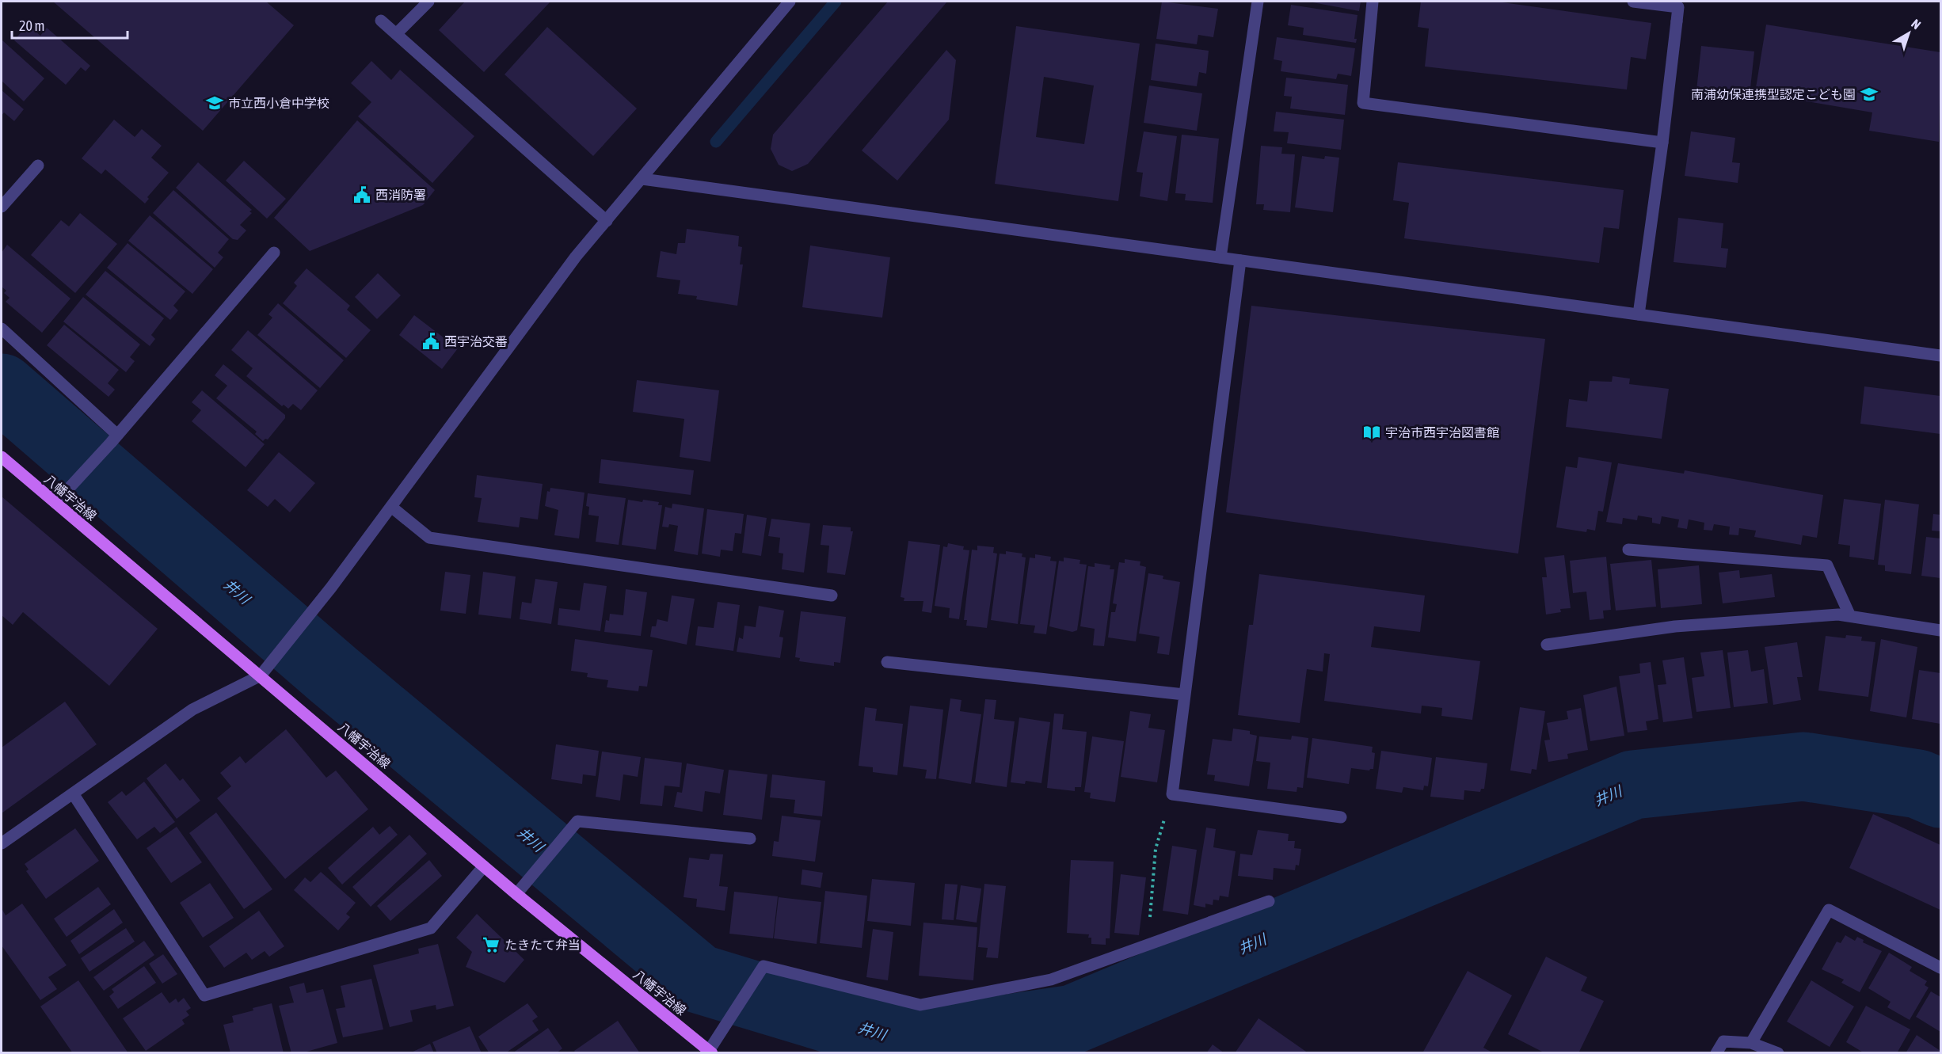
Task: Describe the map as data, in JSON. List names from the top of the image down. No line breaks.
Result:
{"streets":{"main road":["八幡宇治線"]},"water":["井川"],"places":{"school or university":["南浦幼保連携型認定こども園","市立西小倉中学校"],"public building":["西消防署","西宇治交番"],"library":["宇治市西宇治図書館"],"supermarket":["たきたて弁当"]},"scale_bar":"20 m","north":"top right"}
